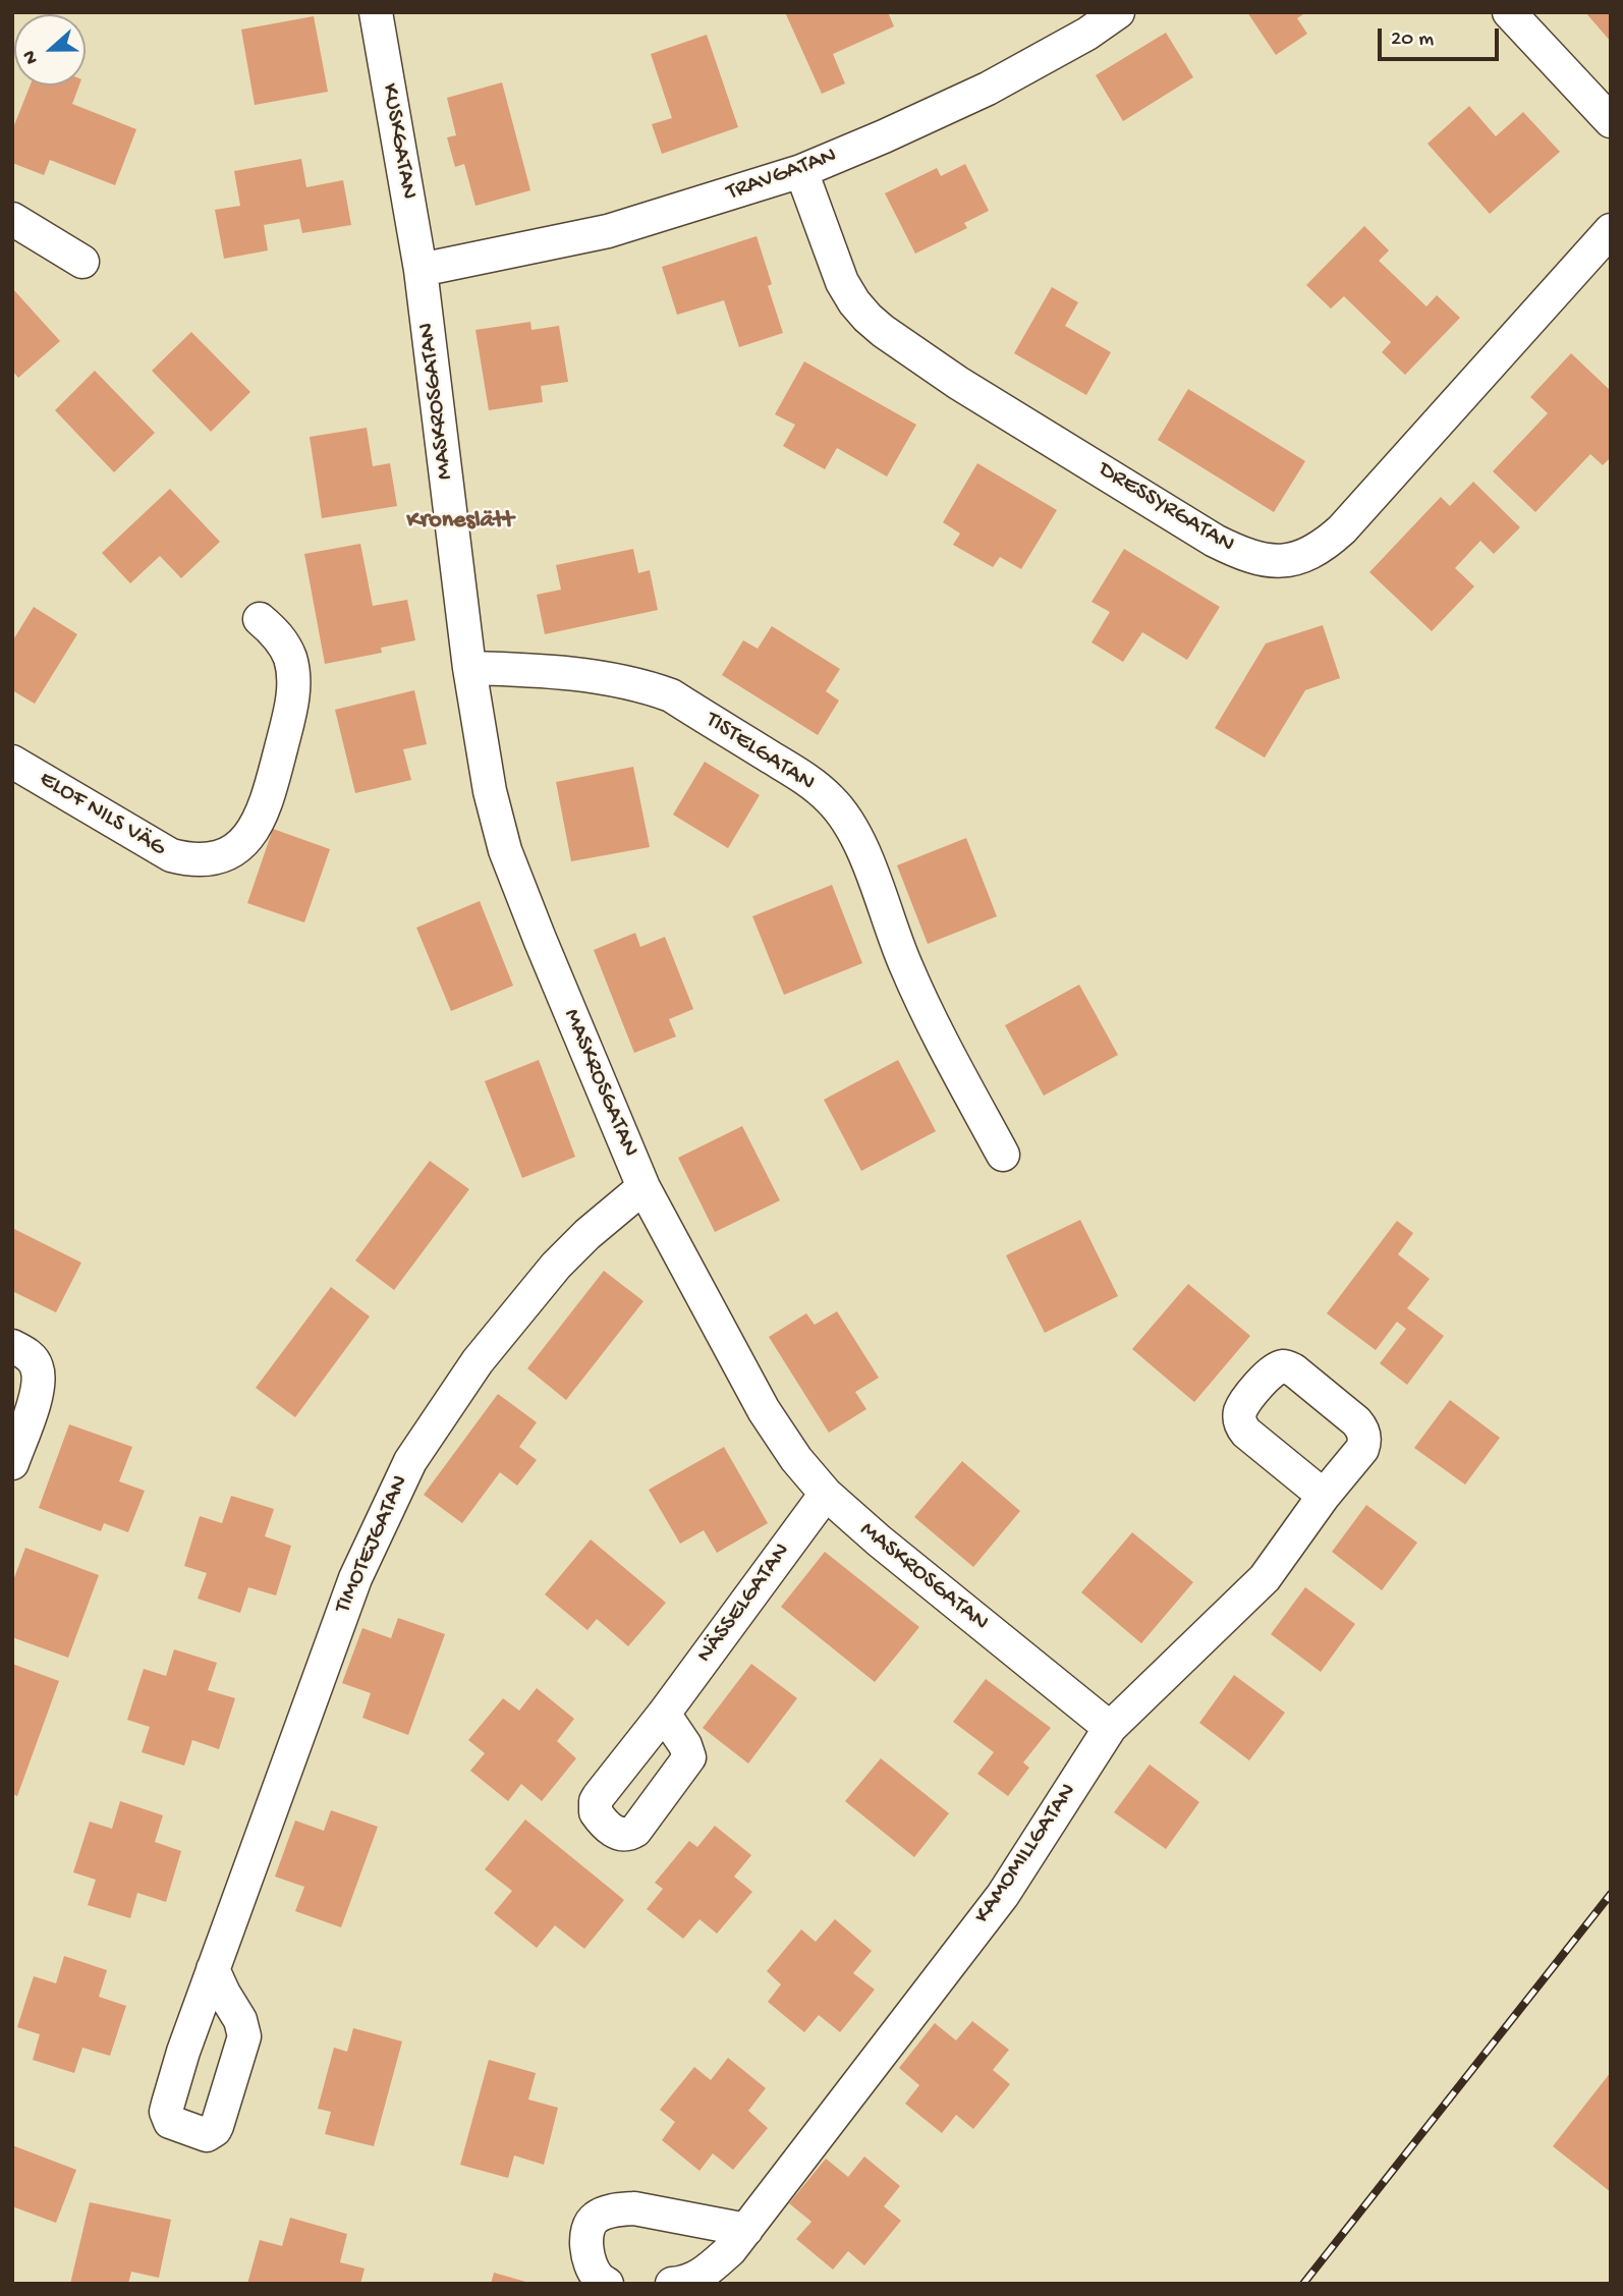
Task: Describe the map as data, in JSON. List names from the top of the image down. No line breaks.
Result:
{"streets":{"street":["KUSKGATAN","TRAVGATAN","MASKROSGATAN","DRESSYRGATAN","TISTELGATAN","ELOF NILS VÄG","TIMOTEJGATAN","NÄSSELGATAN","KAMOMILLGATAN"]},"crossings":[["KUSKGATAN","TRAVGATAN"],["KUSKGATAN","MASKROSGATAN"],["TRAVGATAN","MASKROSGATAN"],["TRAVGATAN","DRESSYRGATAN"],["MASKROSGATAN","TISTELGATAN"],["MASKROSGATAN","TIMOTEJGATAN"],["MASKROSGATAN","NÄSSELGATAN"],["MASKROSGATAN","KAMOMILLGATAN"]],"districts":["Kroneslätt"],"scale_bar":"20 m","north":"left"}
